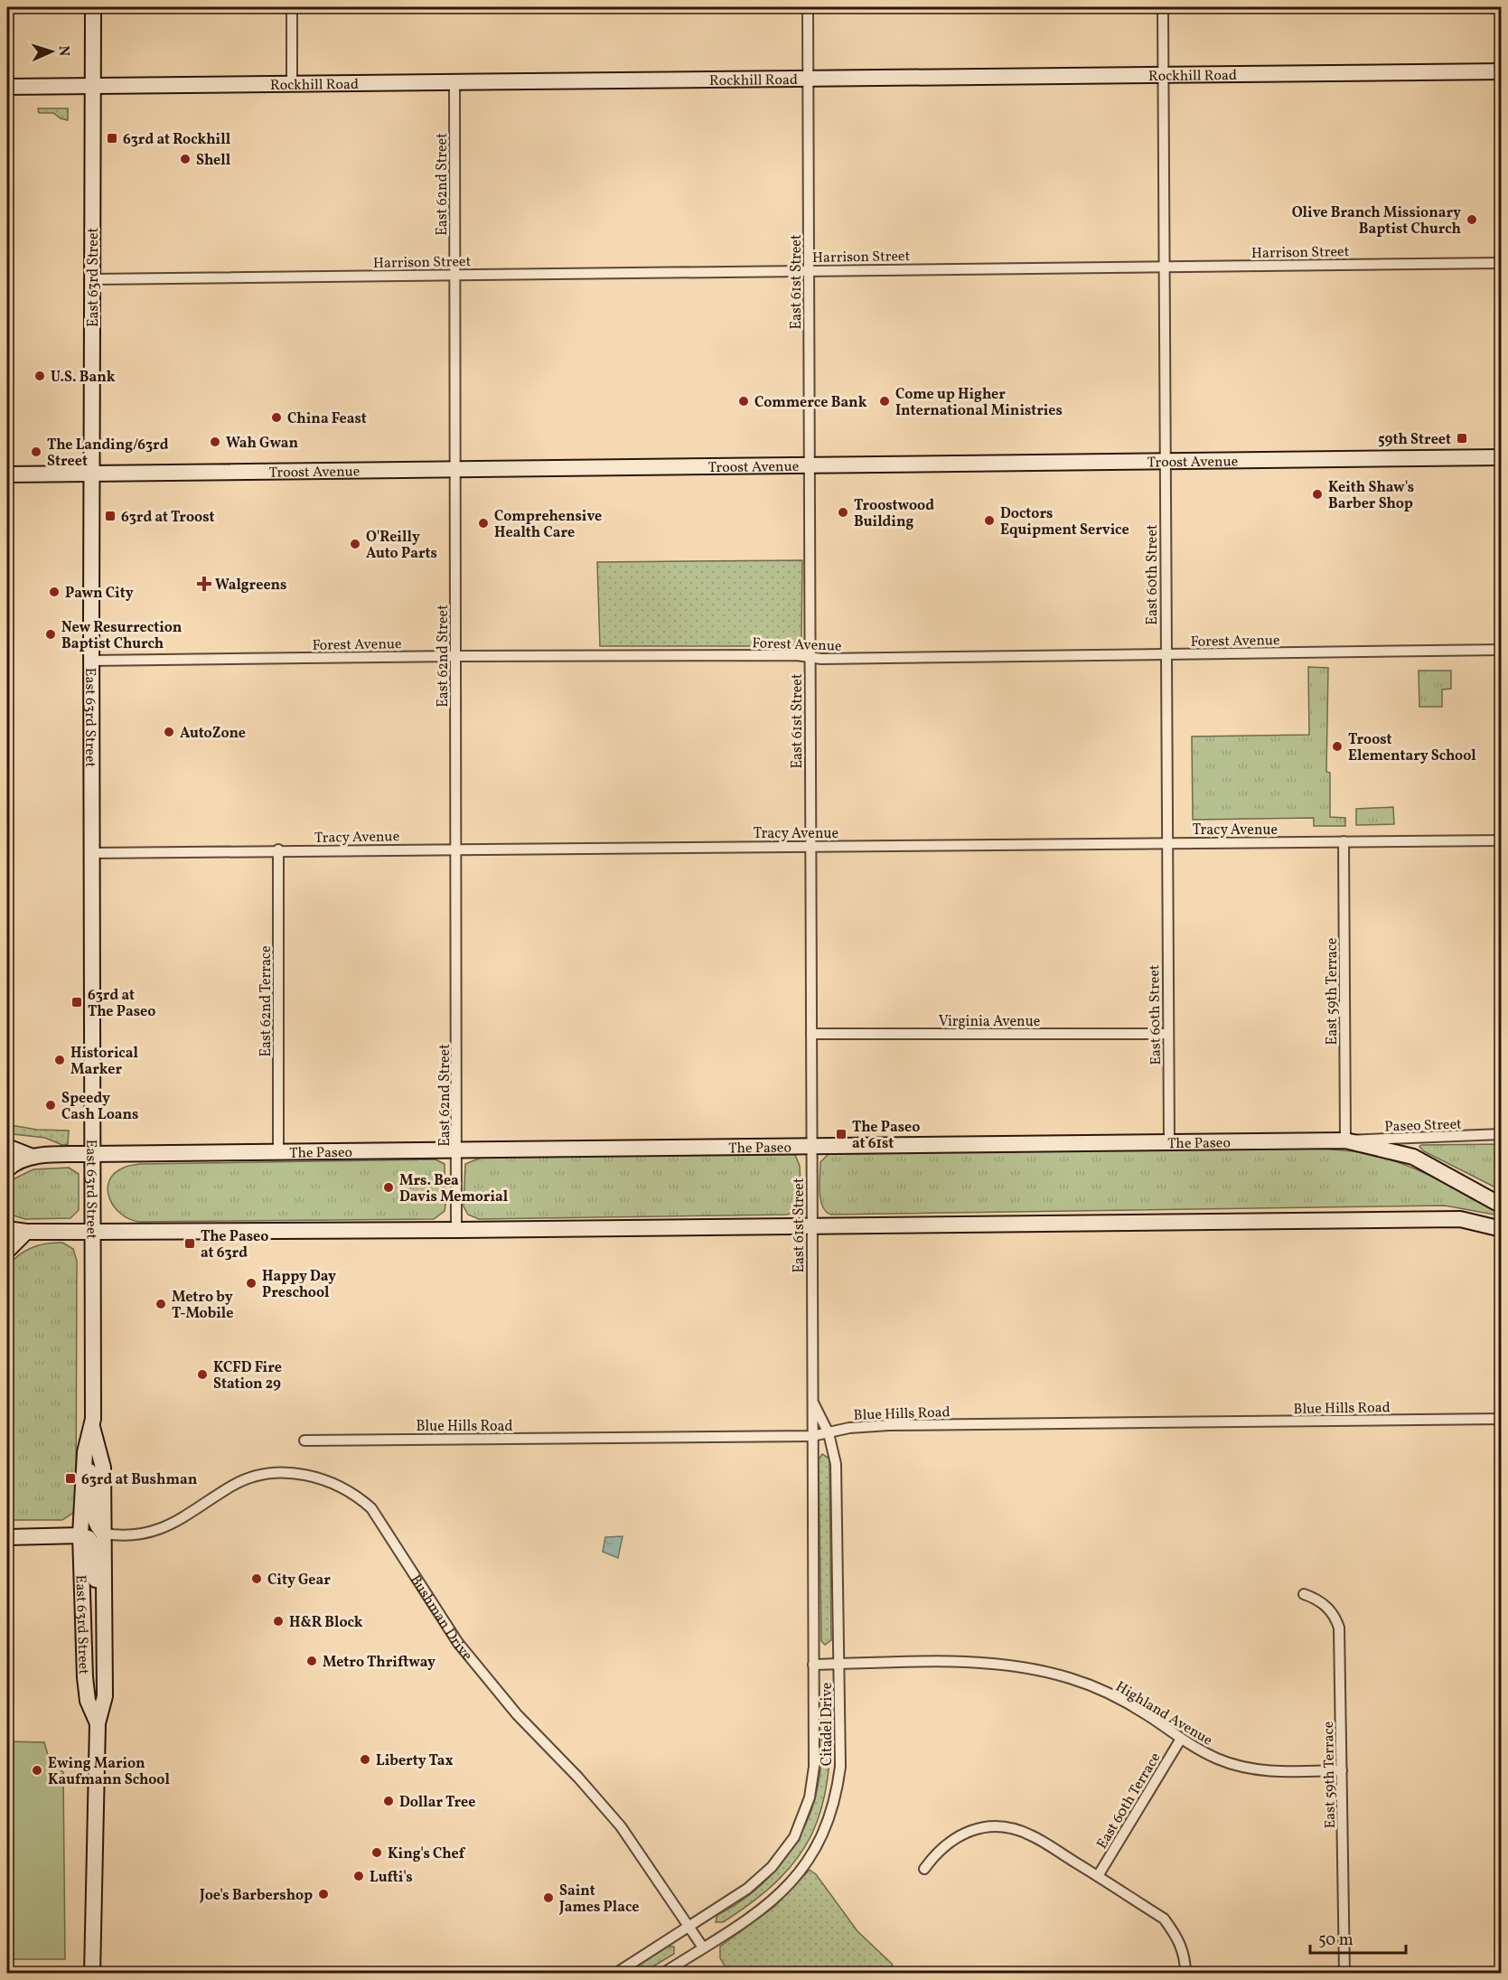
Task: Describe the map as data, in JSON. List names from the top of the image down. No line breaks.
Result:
{"streets":{"main road":["Rockhill Road","East 63rd Street","Troost Avenue","The Paseo"],"street":["East 62nd Street","Harrison Street","East 61st Street","East 60th Street","Forest Avenue","Tracy Avenue","East 59th Terrace","East 62nd Terrace","Virginia Avenue","Paseo Street","Blue Hills Road","Bushman Drive","Highland Avenue","Citadel Drive","East 60th Terrace"]},"crossings":[["Rockhill Road","East 62nd Street"],["Rockhill Road","East 63rd Street"],["Rockhill Road","East 61st Street"],["Rockhill Road","East 60th Street"],["East 62nd Street","Harrison Street"],["East 62nd Street","Troost Avenue"],["East 62nd Street","Forest Avenue"],["East 62nd Street","Tracy Avenue"],["East 62nd Street","The Paseo"],["Harrison Street","East 63rd Street"],["Harrison Street","East 61st Street"],["Harrison Street","East 60th Street"],["East 63rd Street","Troost Avenue"],["East 63rd Street","Forest Avenue"],["East 63rd Street","Tracy Avenue"],["East 63rd Street","The Paseo"],["East 63rd Street","Bushman Drive"],["East 61st Street","Troost Avenue"],["East 61st Street","Forest Avenue"],["East 61st Street","Tracy Avenue"],["East 61st Street","Virginia Avenue"],["East 61st Street","The Paseo"],["East 61st Street","Blue Hills Road"],["East 61st Street","Citadel Drive"],["Troost Avenue","East 60th Street"],["East 60th Street","Forest Avenue"],["East 60th Street","Tracy Avenue"],["East 60th Street","Virginia Avenue"],["East 60th Street","The Paseo"],["Tracy Avenue","East 59th Terrace"],["Tracy Avenue","East 62nd Terrace"],["East 59th Terrace","Paseo Street"],["East 59th Terrace","The Paseo"],["East 59th Terrace","Highland Avenue"],["East 62nd Terrace","The Paseo"],["Paseo Street","The Paseo"],["Blue Hills Road","Citadel Drive"],["Bushman Drive","Citadel Drive"],["Highland Avenue","Citadel Drive"],["Highland Avenue","East 60th Terrace"]],"places":{"transit":["63rd at Rockhill","59th Street","63rd at Troost","63rd at The Paseo","The Paseo at 61st","The Paseo at 63rd","63rd at Bushman"],"other":["Shell","Olive Branch Missionary Baptist Church","U.S. Bank","Commerce Bank","Come up Higher International Ministries","China Feast","Wah Gwan","The Landing/63rd Street","Keith Shaw's Barber Shop","Troostwood Building","Doctors Equipment Service","Comprehensive Health Care","O'Reilly Auto Parts","Pawn City","New Resurrection Baptist Church","AutoZone","Troost Elementary School","Historical Marker","Speedy Cash Loans","Mrs. Bea Davis Memorial","Happy Day Preschool","Metro by T-Mobile","KCFD Fire Station 29","City Gear","H&R Block","Metro Thriftway","Liberty Tax","Ewing Marion Kaufmann School","Dollar Tree","King's Chef","Lufti's","Joe's Barbershop","Saint James Place"],"health":["Walgreens"]},"scale_bar":"50 m","north":"right"}
